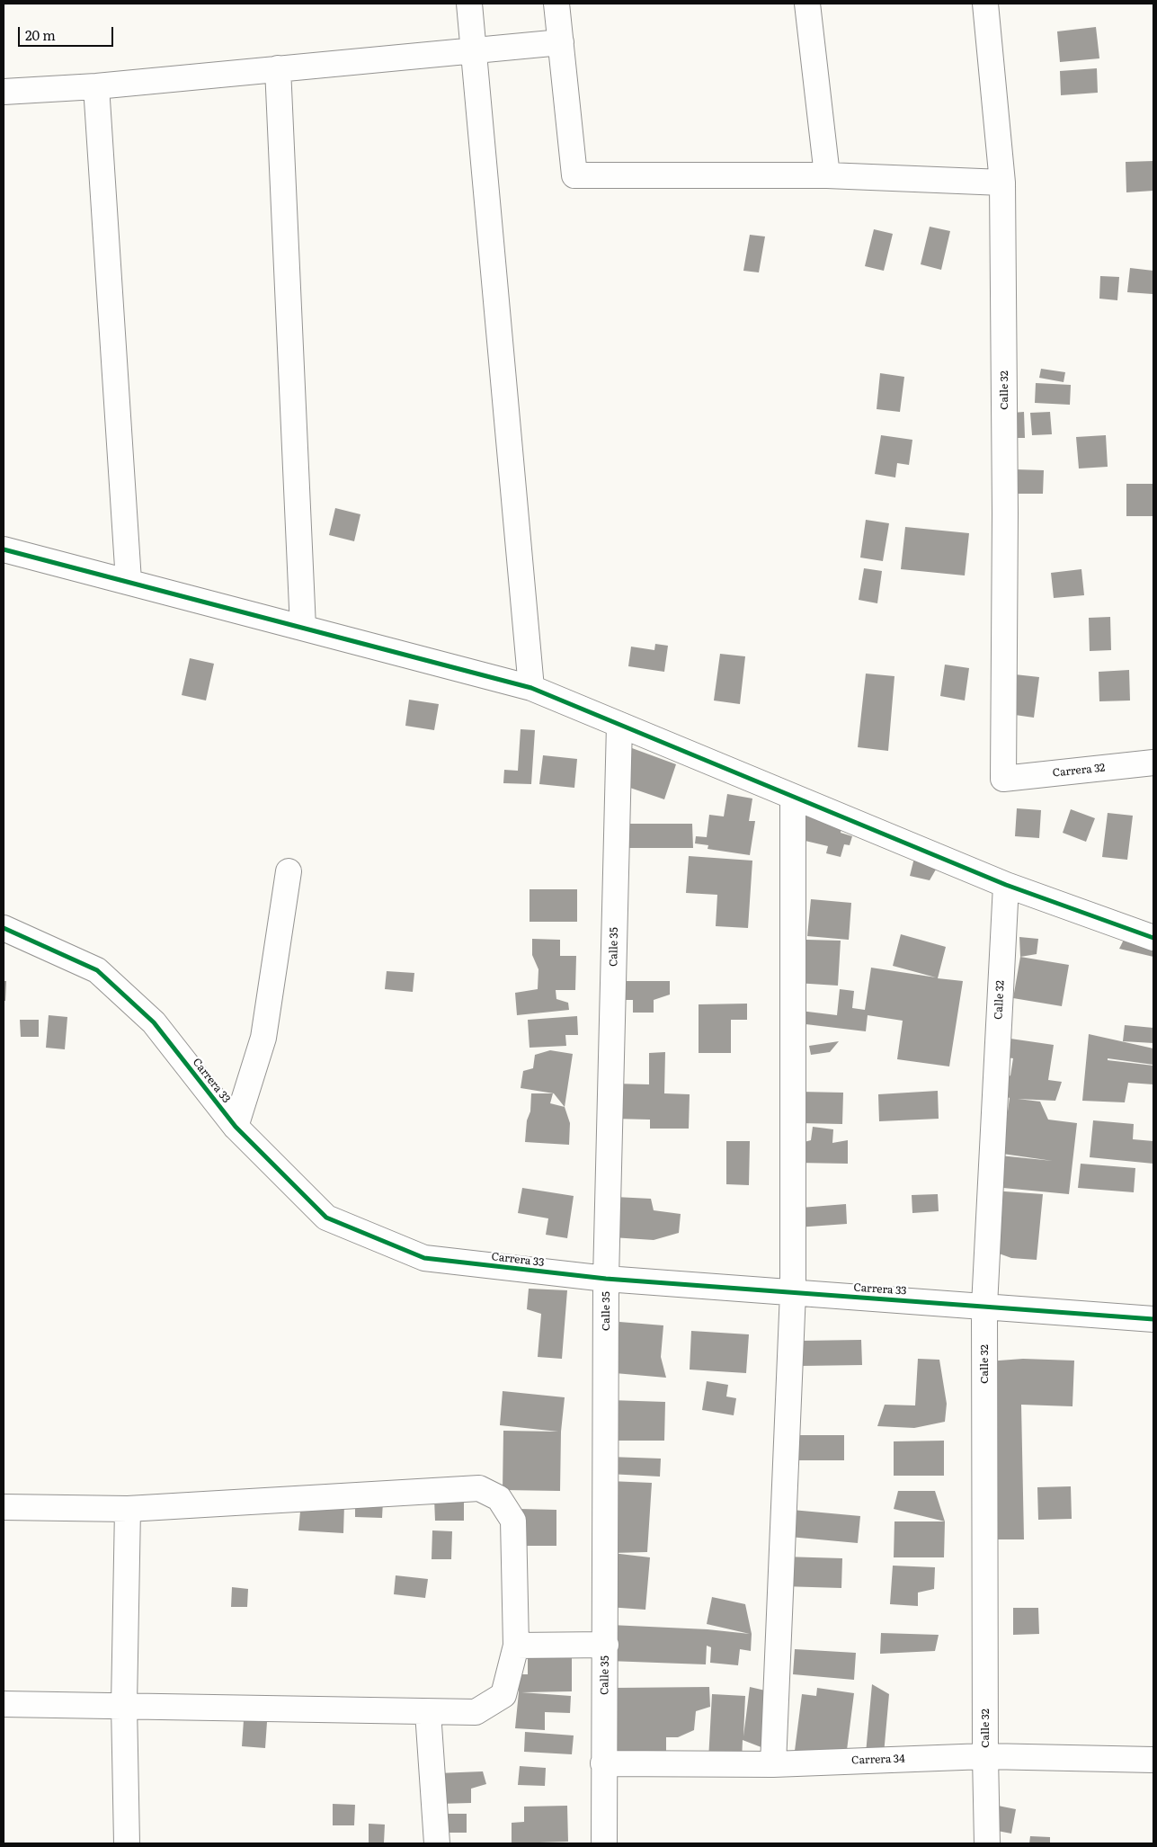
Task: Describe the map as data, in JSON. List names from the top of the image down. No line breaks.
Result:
{"streets":{"street":["Calle 32","Carrera 32","Calle 35","Carrera 33","Carrera 34"]},"crossings":[["Calle 32","Carrera 32"],["Calle 32","Carrera 33"],["Calle 32","Carrera 34"],["Calle 35","Carrera 33"],["Calle 35","Carrera 34"]],"scale_bar":"20 m"}
